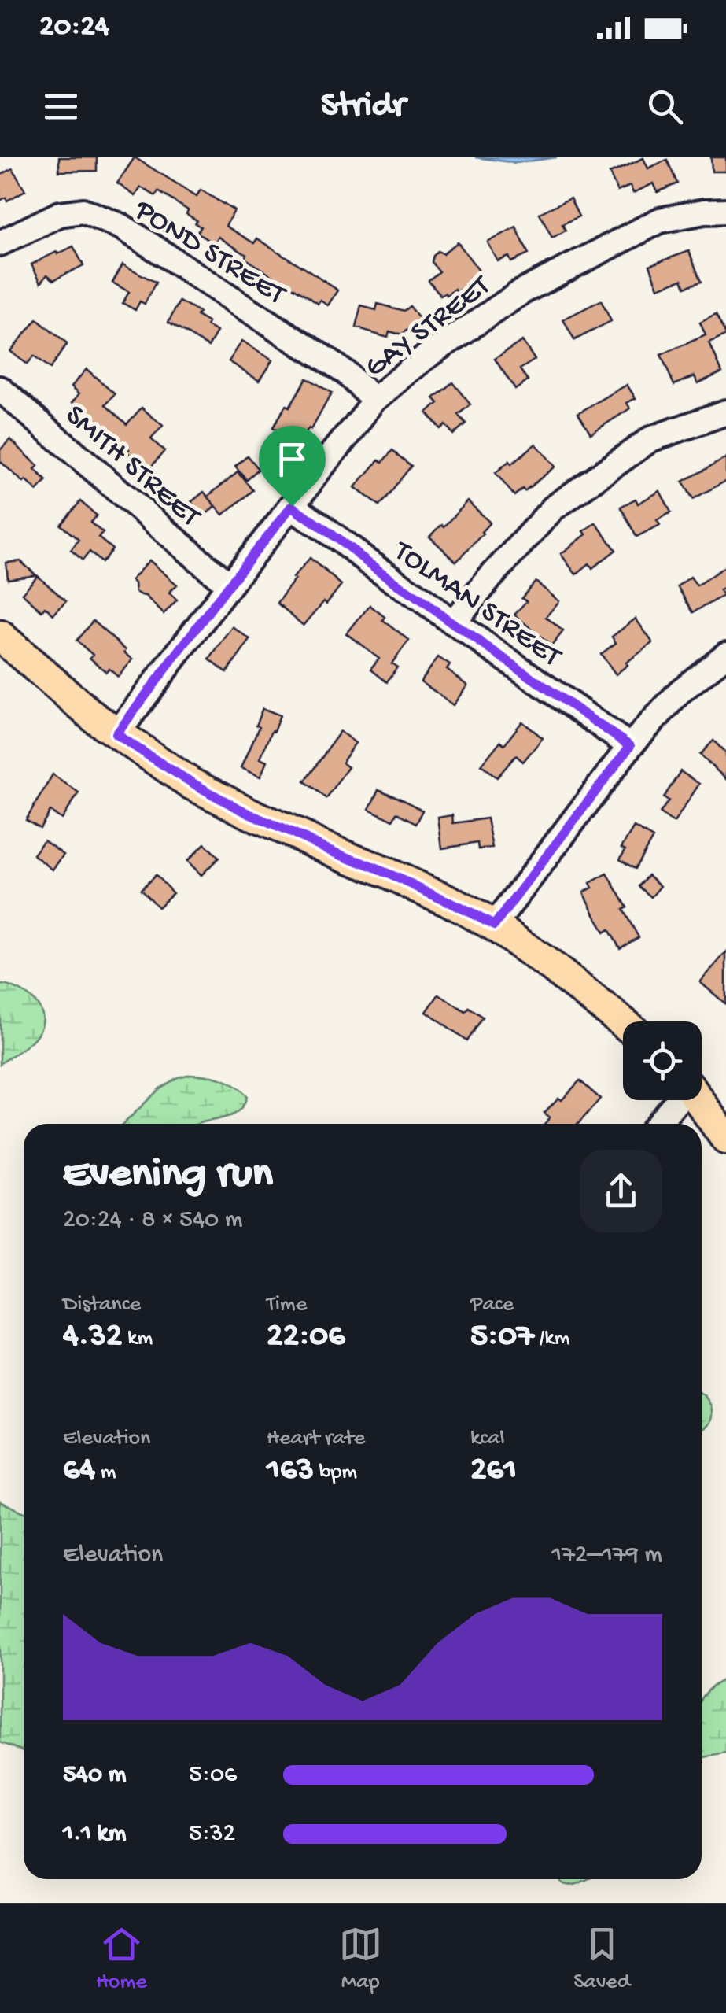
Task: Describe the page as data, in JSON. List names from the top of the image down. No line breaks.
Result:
{"streets":{"street":["POND STREET","GAY STREET","SMITH STREET","TOLMAN STREET"]},"crossings":[["POND STREET","GAY STREET"],["GAY STREET","SMITH STREET"],["GAY STREET","TOLMAN STREET"]],"page":{"status":"20:24","header":"Stridr","heading":["Evening run","20:24 · 8 × 540 m"],"stats":[["Distance","4.32 km"],["Time","22:06"],["Pace","5:07 /km"],["Elevation","64 m"],["Heart rate","163 bpm"],["kcal","261"]],"chart":["Elevation","172–179 m"],"list":[{"name":"540 m","note":"5:06"},{"name":"1.1 km","note":"5:32"}],"tabs":["Home","Map","Saved"]}}
